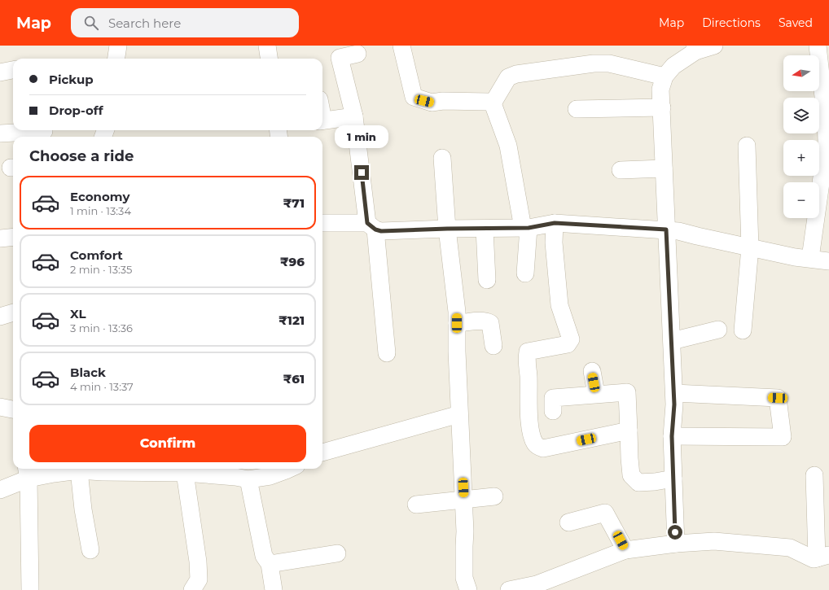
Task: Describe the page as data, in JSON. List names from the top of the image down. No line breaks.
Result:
{"north":"left","page":{"header":"Map","search":"Search here","nav":["Map","Directions","Saved"],"map_buttons":["+","−"],"banner":["Pickup","Drop-off"],"bubble":"1 min","heading":"Choose a ride","list":[{"name":"Economy","note":"1 min · 13:34","value":"₹71"},{"name":"Comfort","note":"2 min · 13:35","value":"₹96"},{"name":"XL","note":"3 min · 13:36","value":"₹121"},{"name":"Black","note":"4 min · 13:37","value":"₹61"}],"buttons":"Confirm"}}
